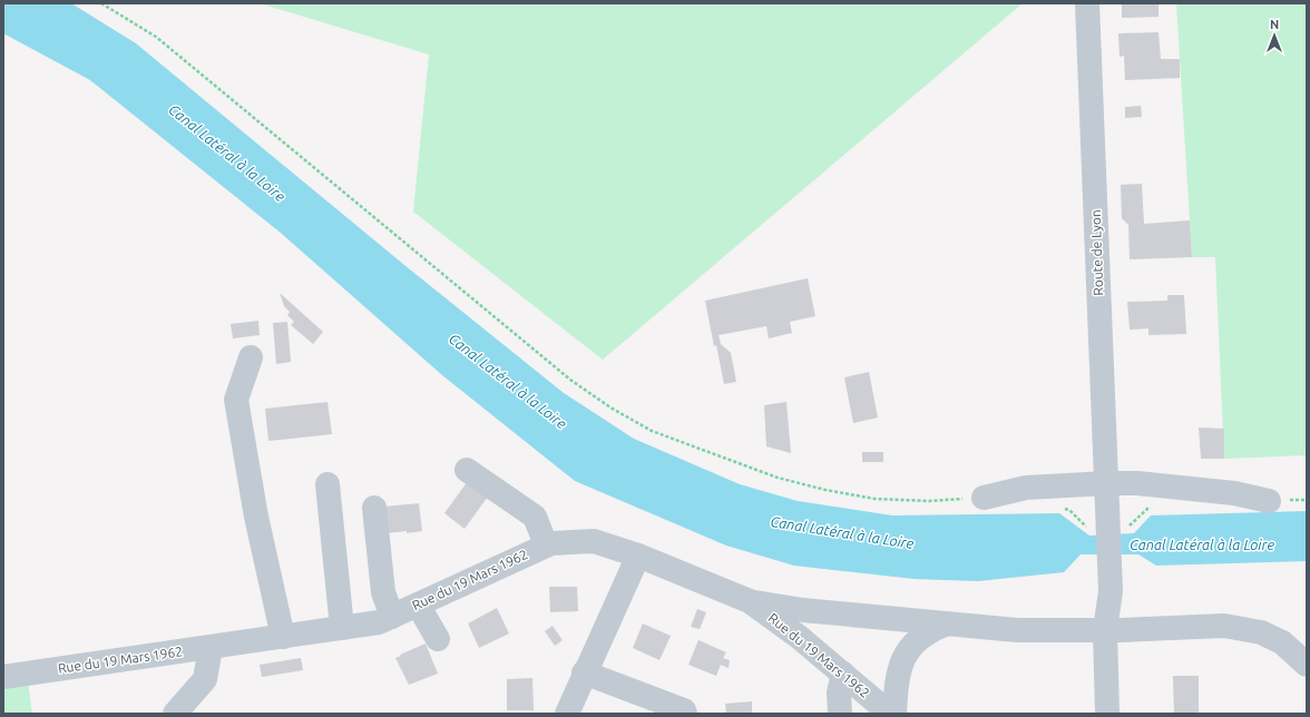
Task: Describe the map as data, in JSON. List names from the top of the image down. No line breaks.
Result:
{"streets":{"street":["Route de Lyon","Rue du 19 Mars 1962"]},"water":["Canal Latéral à la Loire"],"north":"top"}
